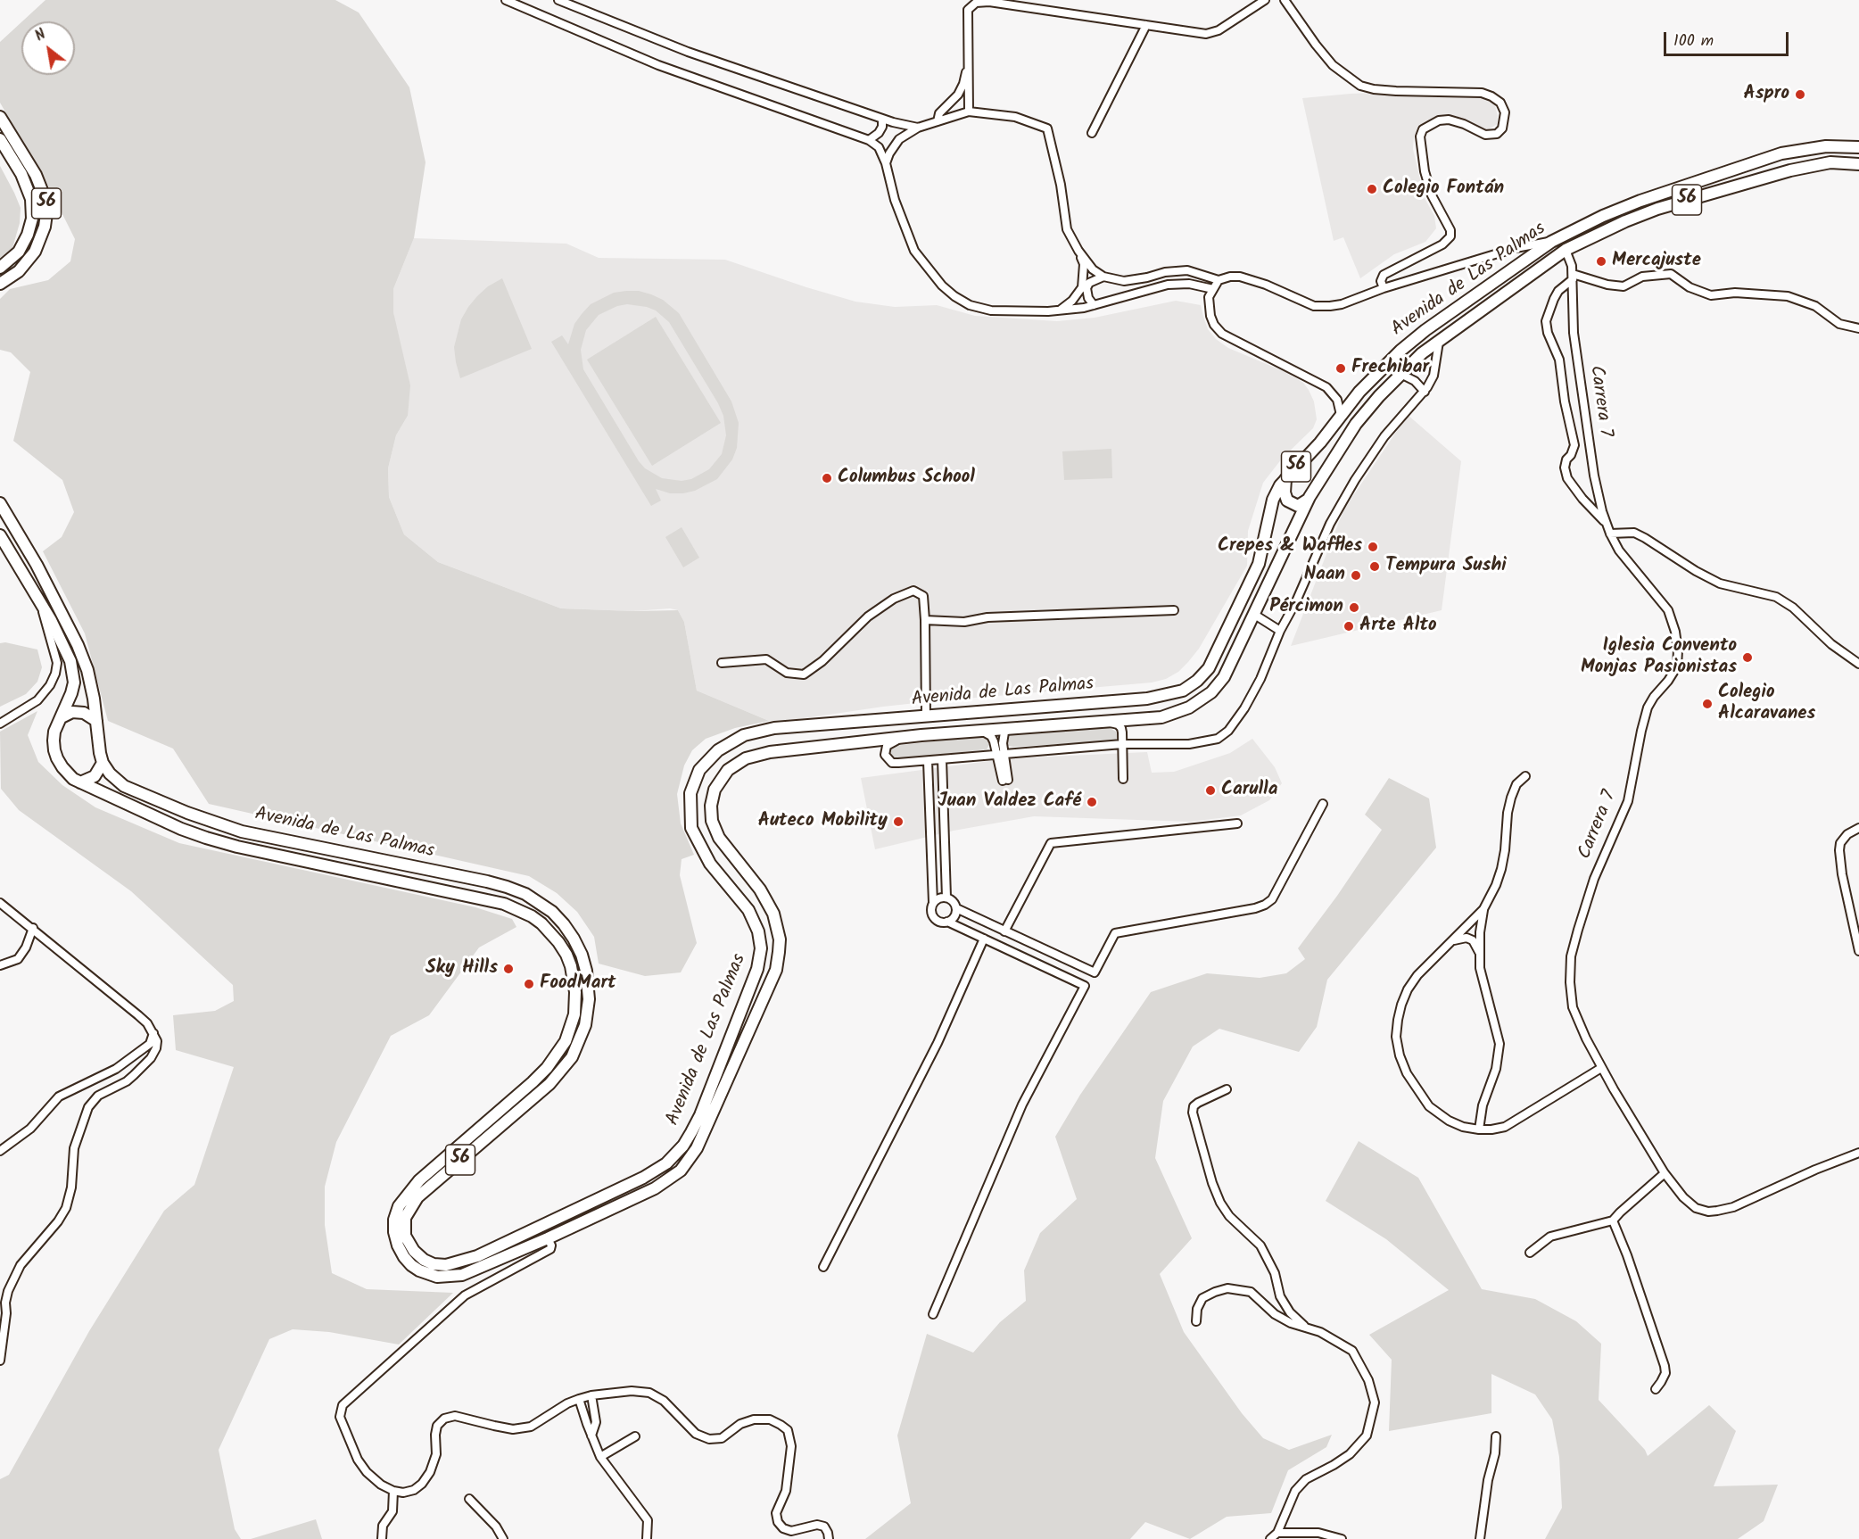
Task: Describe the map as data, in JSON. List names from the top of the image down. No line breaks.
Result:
{"streets":{"main road":["56","Avenida de Las Palmas"],"street":["Carrera 7"]},"crossings":[["Avenida de Las Palmas","Carrera 7"]],"places":["Aspro","Colegio Fontán","Mercajuste","Frechibar","Columbus School","Crepes & Waffles","Tempura Sushi","Naan","Pércimon","Arte Alto","Iglesia Convento Monjas Pasionistas","Colegio Alcaravanes","Carulla","Juan Valdez Café","Auteco Mobility","Sky Hills","FoodMart"],"scale_bar":"100 m","north":"top left"}
